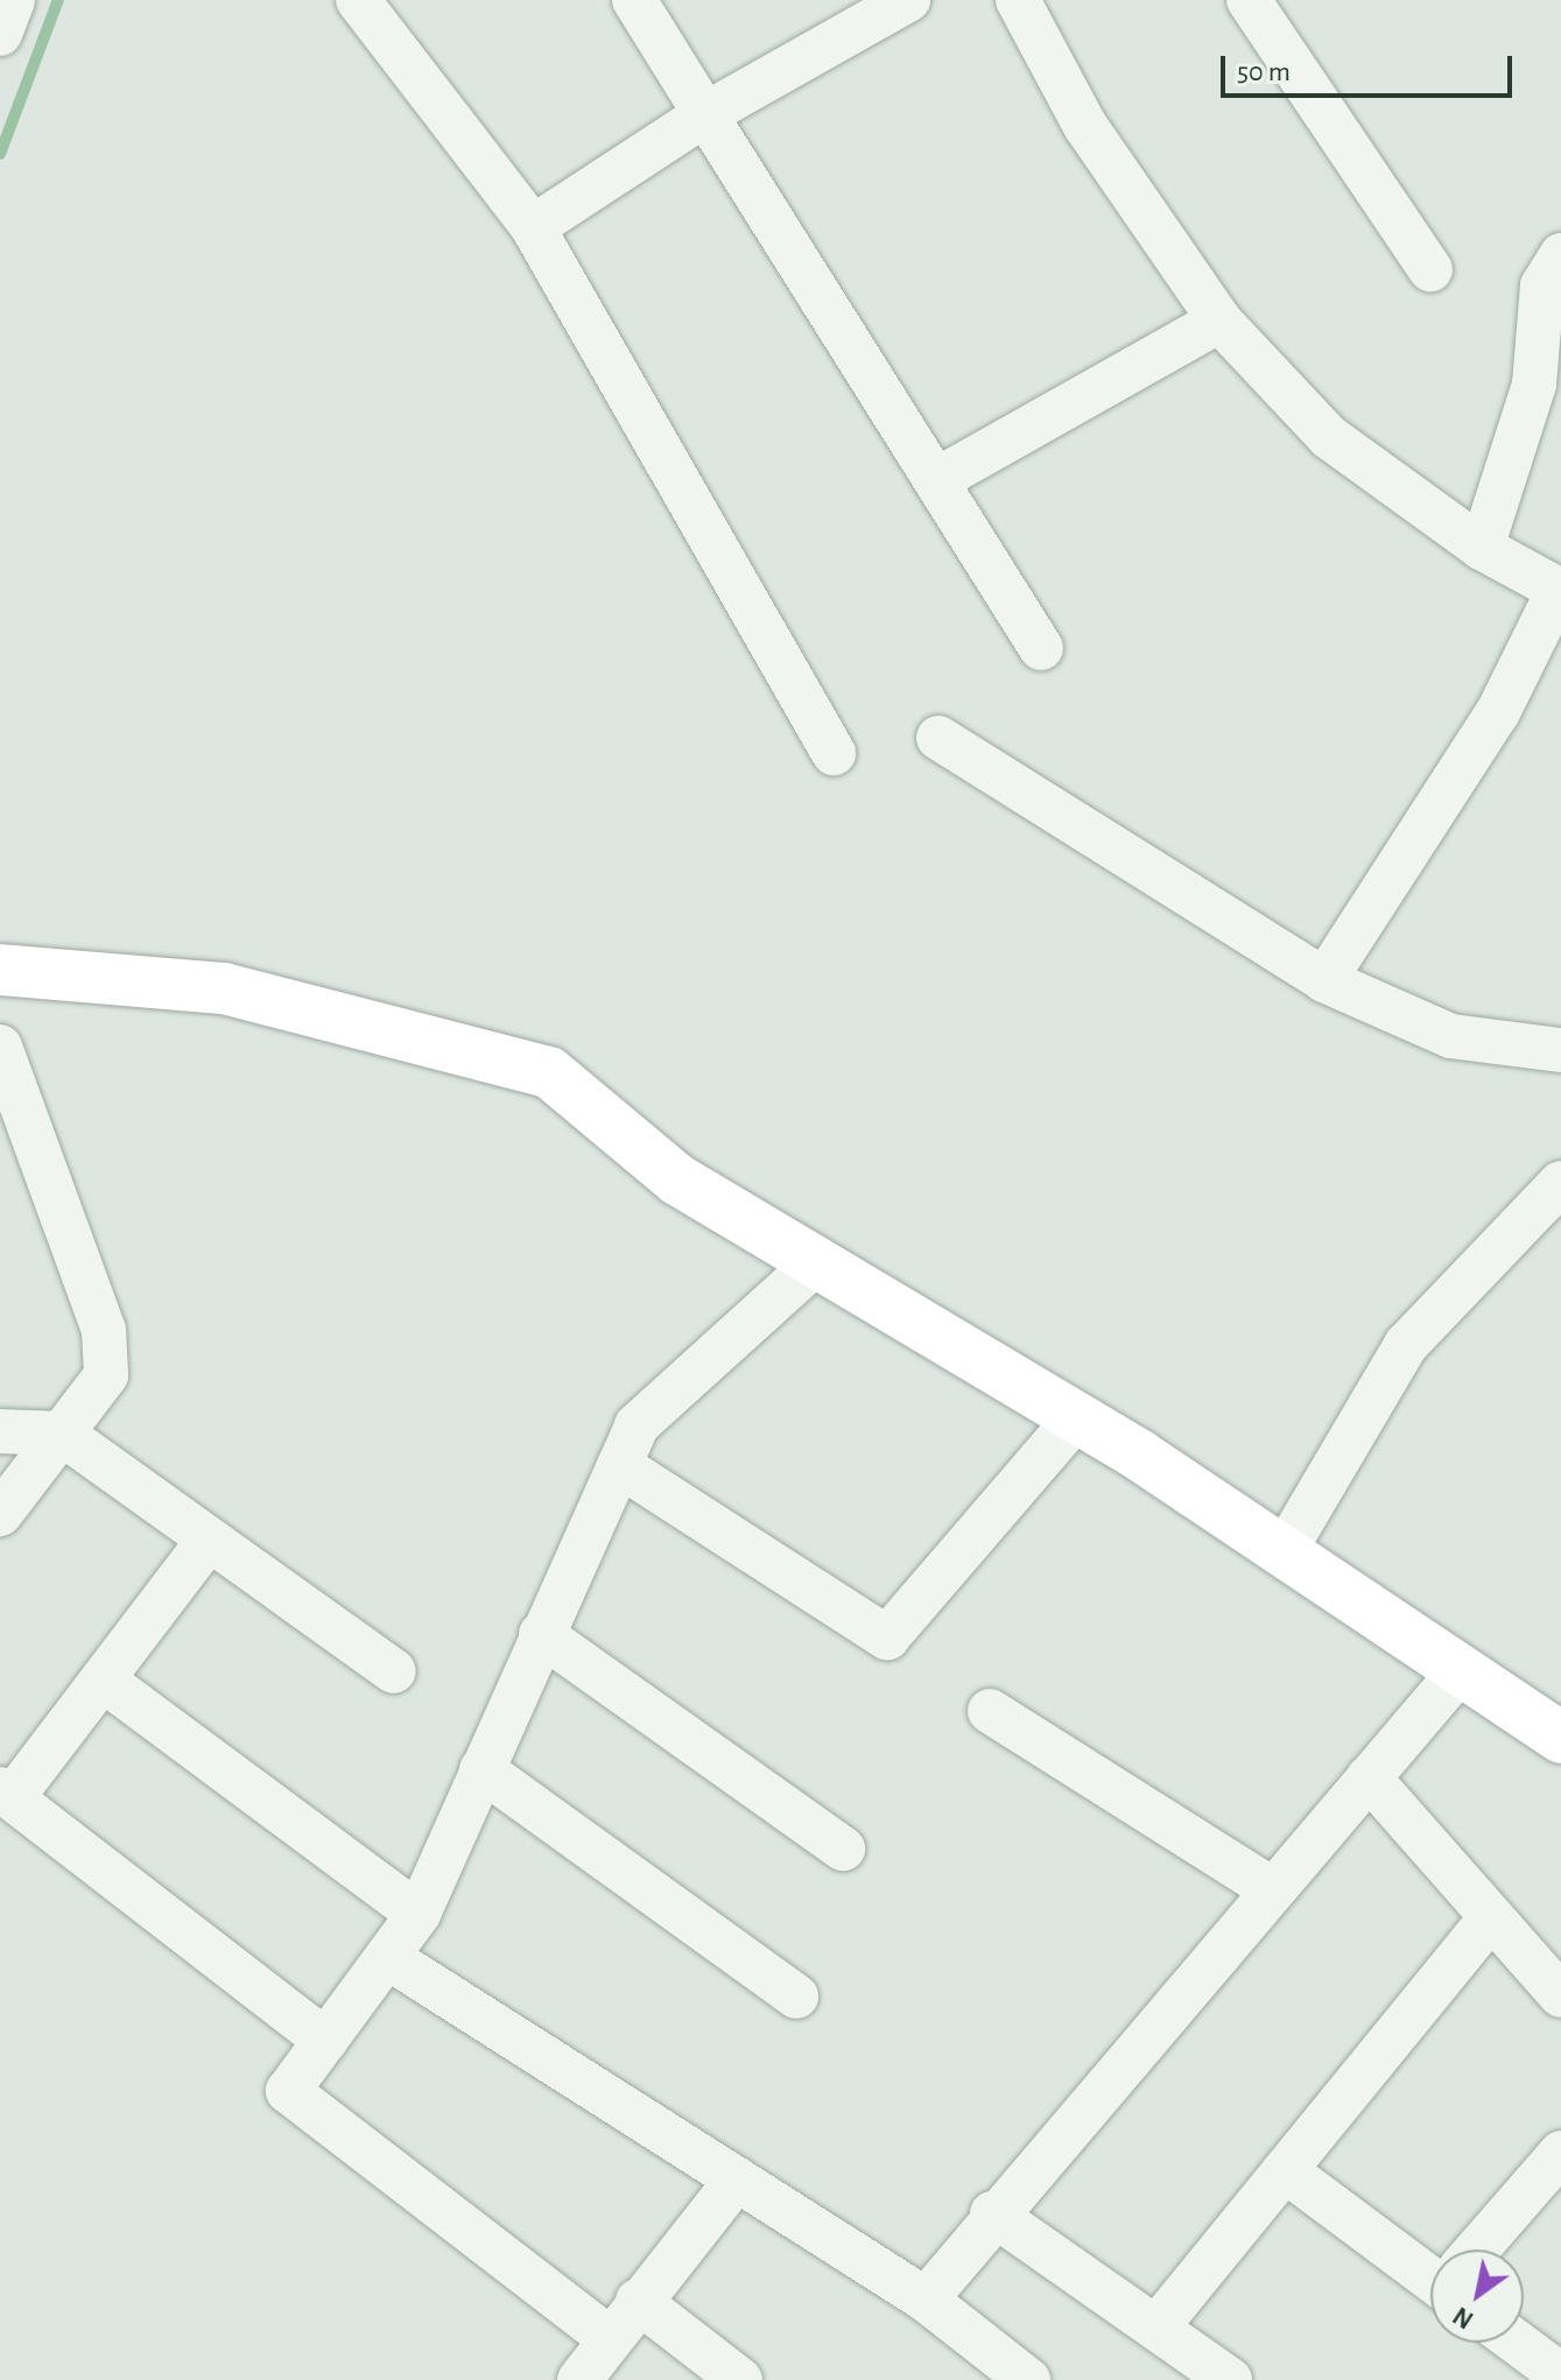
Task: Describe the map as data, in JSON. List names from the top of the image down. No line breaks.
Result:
{"scale_bar":"50 m","north":"bottom left"}
